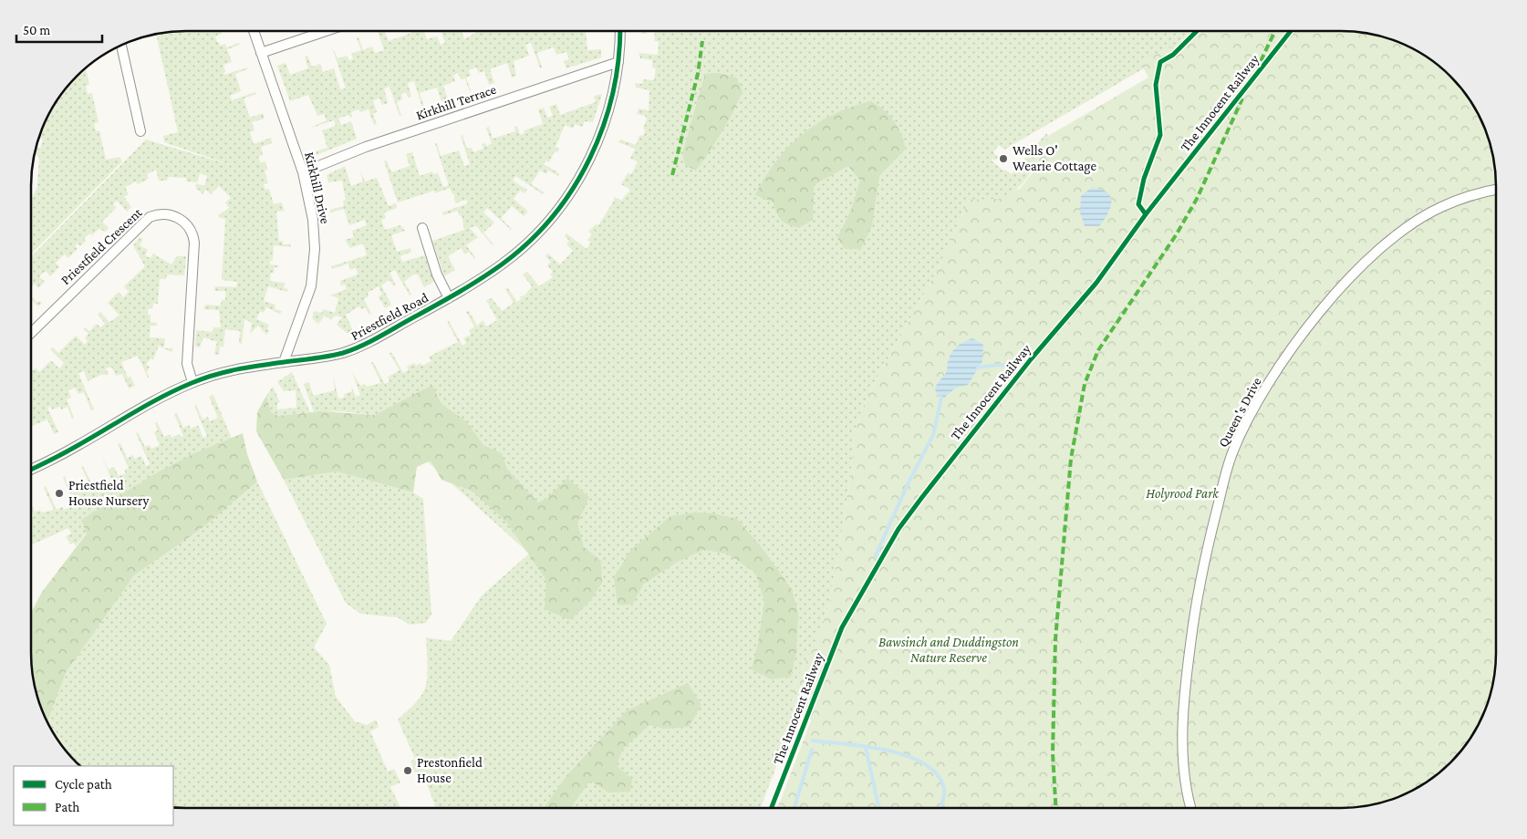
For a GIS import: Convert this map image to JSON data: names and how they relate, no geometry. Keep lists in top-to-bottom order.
{
  "streets": {
    "street": [
      "Kirkhill Terrace",
      "Kirkhill Drive",
      "Priestfield Crescent",
      "Priestfield Road",
      "Queen's Drive"
    ],
    "cycle path": ["The Innocent Railway"]
  },
  "crossings": [
    ["Kirkhill Terrace", "Kirkhill Drive"],
    ["Kirkhill Terrace", "Priestfield Road"],
    ["Kirkhill Drive", "Priestfield Road"],
    ["Priestfield Crescent", "Priestfield Road"]
  ],
  "parks": ["Holyrood Park", "Bawsinch and Duddingston Nature Reserve"],
  "places": ["Wells O' Wearie Cottage", "Priestfield House Nursery", "Prestonfield House"],
  "legend": ["Cycle path", "Path"],
  "scale_bar": "50 m"
}
